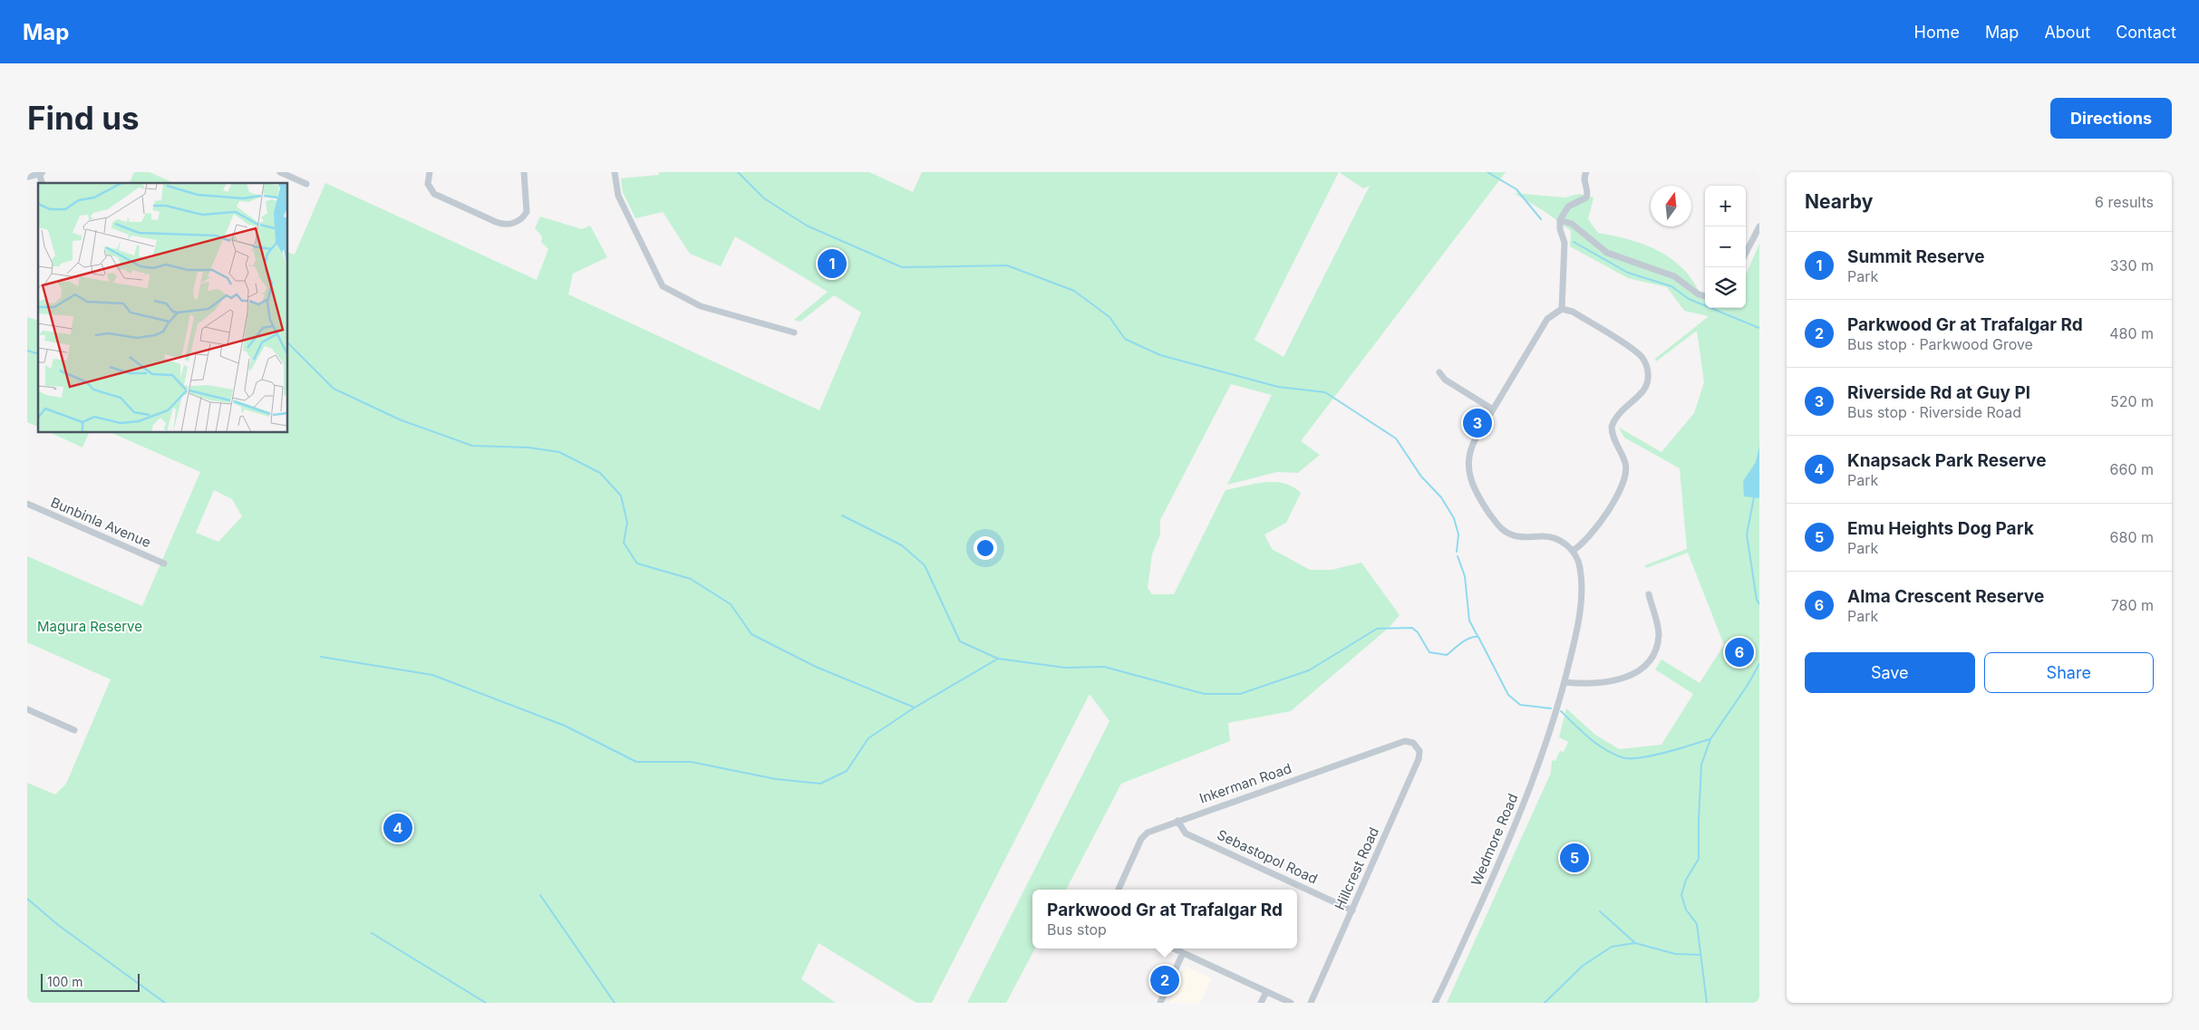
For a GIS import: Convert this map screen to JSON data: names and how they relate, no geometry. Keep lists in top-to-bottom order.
{
  "streets": {
    "street": [
      "Bunbinla Avenue",
      "Inkerman Road",
      "Wedmore Road",
      "Sebastopol Road",
      "Hillcrest Road"
    ]
  },
  "crossings": [
    ["Inkerman Road", "Sebastopol Road"],
    ["Inkerman Road", "Hillcrest Road"],
    ["Sebastopol Road", "Hillcrest Road"]
  ],
  "parks": ["Magura Reserve"],
  "scale_bar": "100 m",
  "north": "top",
  "page": {
    "header": "Map",
    "nav": [
      "Home",
      "Map",
      "About",
      "Contact"
    ],
    "buttons": [
      "Directions",
      ["Save", "Share"]
    ],
    "title": "Find us",
    "heading": ["Nearby", "6 results"],
    "map_buttons": ["+", "−"],
    "list": [
      {
        "mark": "1",
        "name": "Summit Reserve",
        "note": "Park",
        "value": "330 m"
      },
      {
        "mark": "2",
        "name": "Parkwood Gr at Trafalgar Rd",
        "note": "Bus stop · Parkwood Grove",
        "value": "480 m"
      },
      {
        "mark": "3",
        "name": "Riverside Rd at Guy Pl",
        "note": "Bus stop · Riverside Road",
        "value": "520 m"
      },
      {
        "mark": "4",
        "name": "Knapsack Park Reserve",
        "note": "Park",
        "value": "660 m"
      },
      {
        "mark": "5",
        "name": "Emu Heights Dog Park",
        "note": "Park",
        "value": "680 m"
      },
      {
        "mark": "6",
        "name": "Alma Crescent Reserve",
        "note": "Park",
        "value": "780 m"
      }
    ],
    "pins": [
      "1",
      "3",
      "6",
      "4",
      "5",
      "2"
    ],
    "popup": ["Parkwood Gr at Trafalgar Rd", "Bus stop"],
    "scale": "100 m"
  }
}
